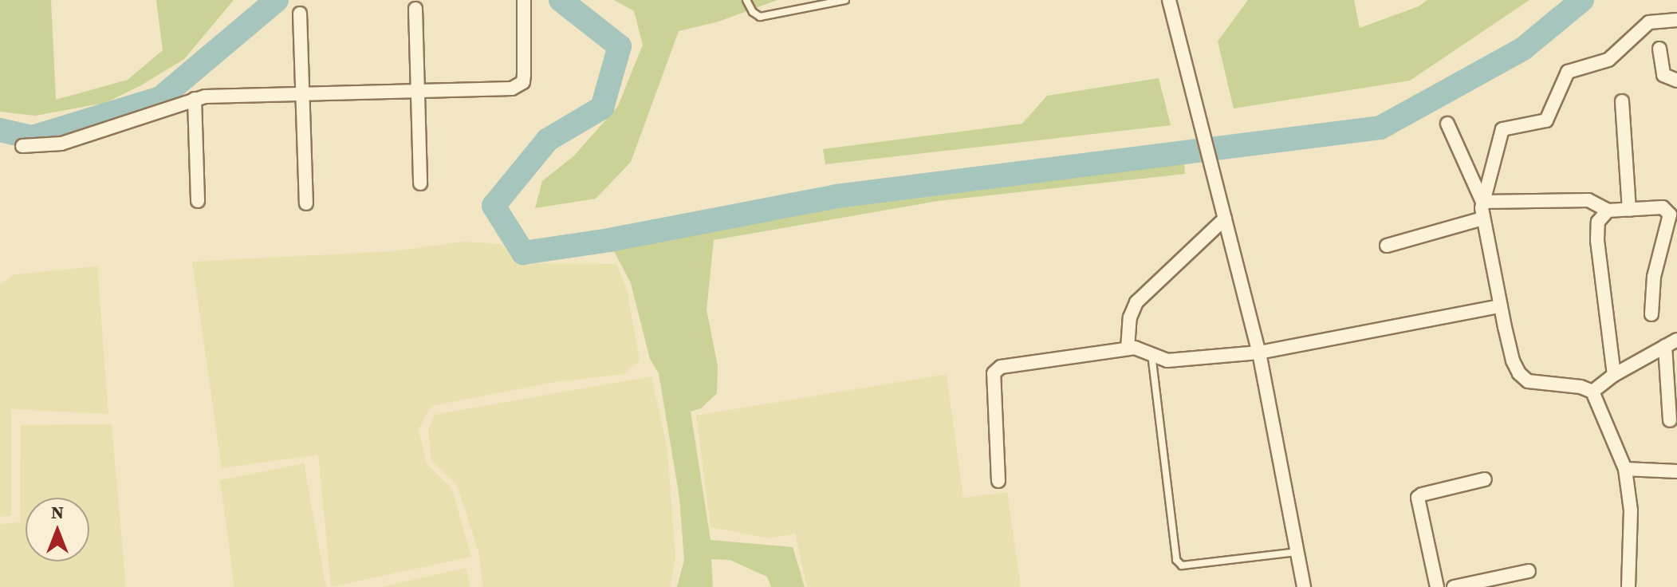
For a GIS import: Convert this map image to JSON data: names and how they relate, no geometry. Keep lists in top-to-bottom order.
{
  "north": "top"
}
